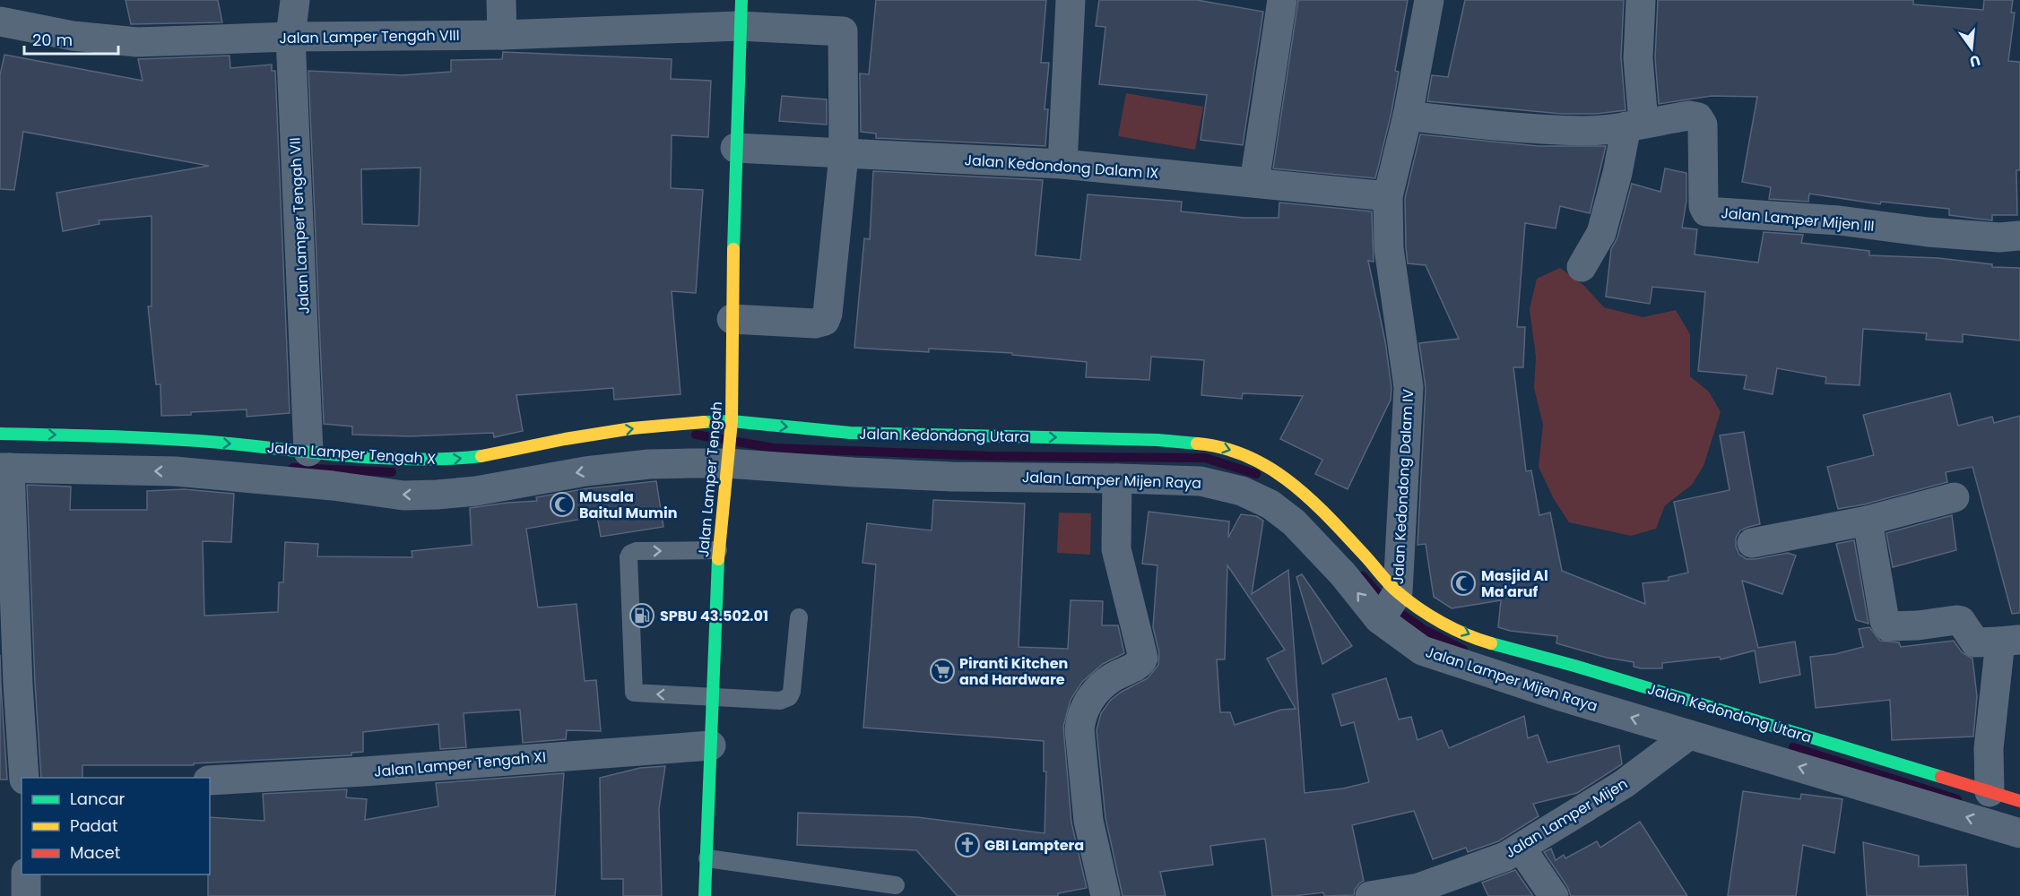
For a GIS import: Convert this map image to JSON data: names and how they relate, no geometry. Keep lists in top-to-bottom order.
{
  "streets": {
    "street": [
      "Jalan Lamper Tengah VIII",
      "Jalan Kedondong Dalam IX",
      "Jalan Lamper Mijen III",
      "Jalan Lamper Tengah VII",
      "Jalan Kedondong Utara",
      "Jalan Lamper Tengah X",
      "Jalan Lamper Tengah",
      "Jalan Lamper Mijen Raya",
      "Jalan Kedondong Dalam IV",
      "Jalan Lamper Tengah XI",
      "Jalan Lamper Mijen"
    ]
  },
  "crossings": [
    ["Jalan Lamper Tengah VIII", "Jalan Kedondong Dalam IX"],
    ["Jalan Lamper Tengah VIII", "Jalan Lamper Tengah VII"],
    ["Jalan Lamper Tengah VIII", "Jalan Lamper Tengah"],
    ["Jalan Kedondong Dalam IX", "Jalan Lamper Tengah"],
    ["Jalan Kedondong Dalam IX", "Jalan Kedondong Dalam IV"],
    ["Jalan Lamper Mijen III", "Jalan Kedondong Dalam IV"],
    ["Jalan Lamper Tengah VII", "Jalan Lamper Tengah X"],
    ["Jalan Kedondong Utara", "Jalan Lamper Tengah X"],
    ["Jalan Kedondong Utara", "Jalan Lamper Tengah"],
    ["Jalan Kedondong Utara", "Jalan Lamper Mijen Raya"],
    ["Jalan Kedondong Utara", "Jalan Kedondong Dalam IV"],
    ["Jalan Lamper Tengah X", "Jalan Lamper Tengah"],
    ["Jalan Lamper Tengah", "Jalan Lamper Mijen Raya"],
    ["Jalan Lamper Tengah", "Jalan Lamper Tengah XI"],
    ["Jalan Lamper Mijen Raya", "Jalan Kedondong Dalam IV"],
    ["Jalan Lamper Mijen Raya", "Jalan Lamper Mijen"]
  ],
  "one_way": ["Jalan Kedondong Utara", "Jalan Lamper Mijen Raya"],
  "places": {
    "mosque": ["Musala Baitul Mumin", "Masjid Al Ma'aruf"],
    "fuel station": ["SPBU 43.502.01"],
    "supermarket": ["Piranti Kitchen and Hardware"],
    "church": ["GBI Lamptera"]
  },
  "legend": ["Lancar", "Padat", "Macet"],
  "scale_bar": "20 m",
  "north": "bottom"
}
